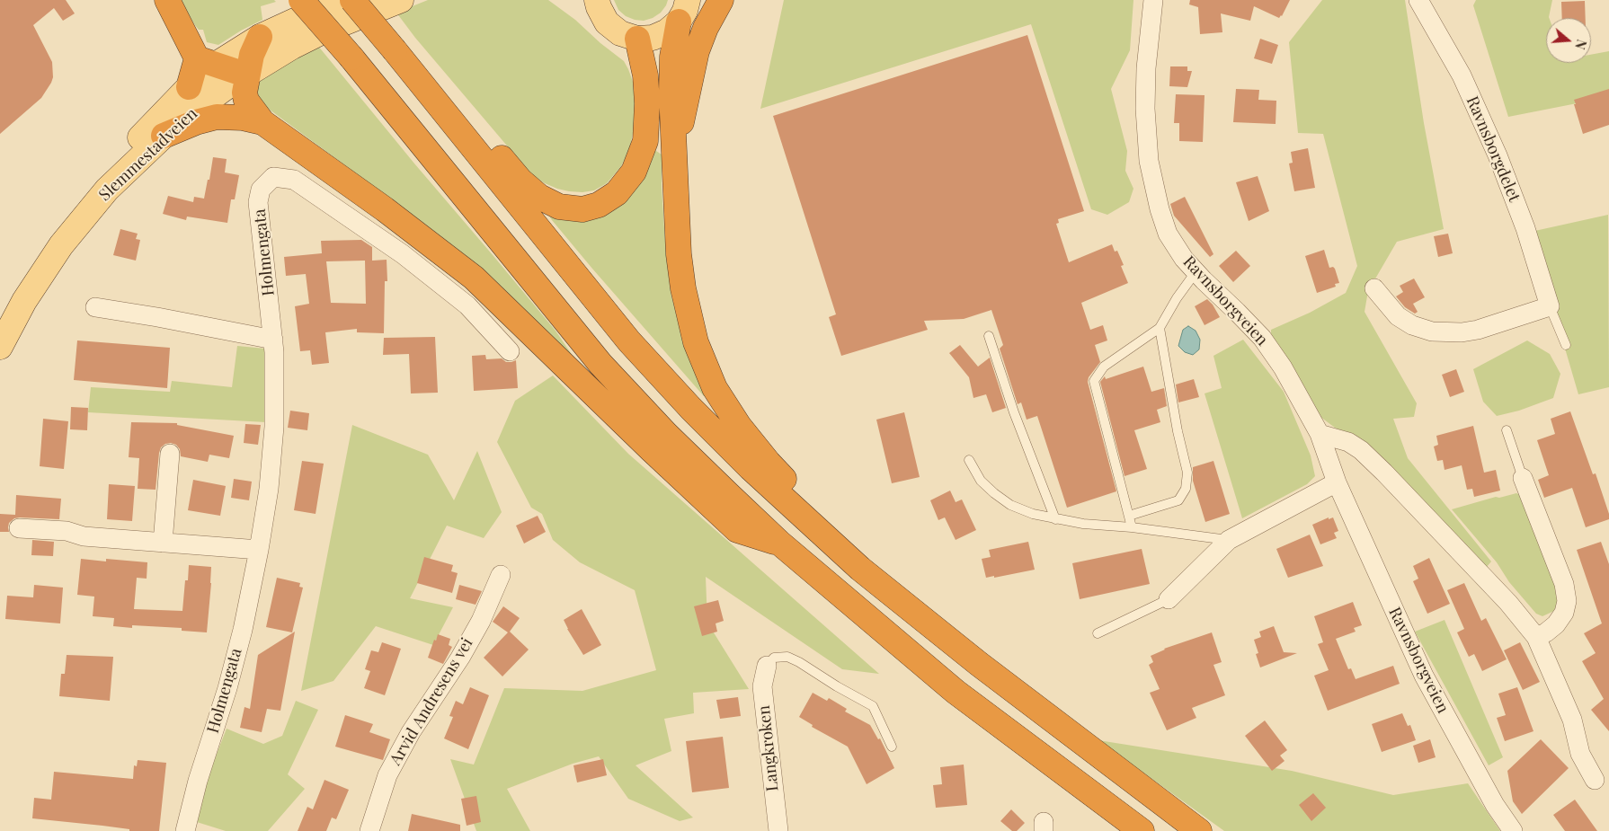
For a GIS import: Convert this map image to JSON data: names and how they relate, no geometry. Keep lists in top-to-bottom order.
{
  "streets": {
    "main road": ["Slemmestadveien"],
    "street": [
      "Ravnsborgdelet",
      "Holmengata",
      "Ravnsborgveien",
      "Arvid Andresens vei",
      "Langkroken"
    ]
  },
  "north": "right"
}
